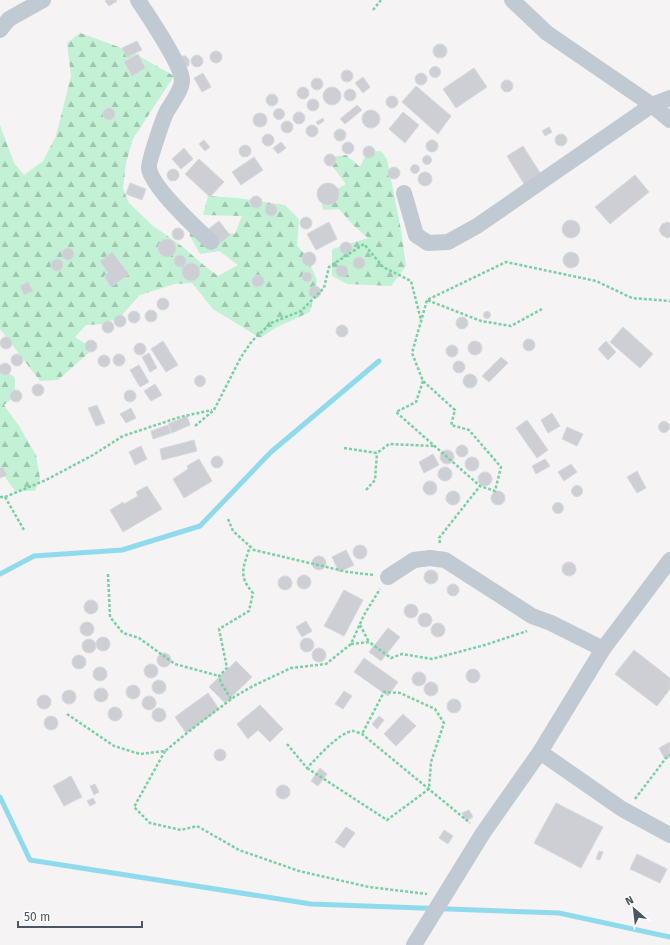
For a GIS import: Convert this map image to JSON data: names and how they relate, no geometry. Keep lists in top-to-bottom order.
{
  "scale_bar": "50 m",
  "north": "top left"
}
